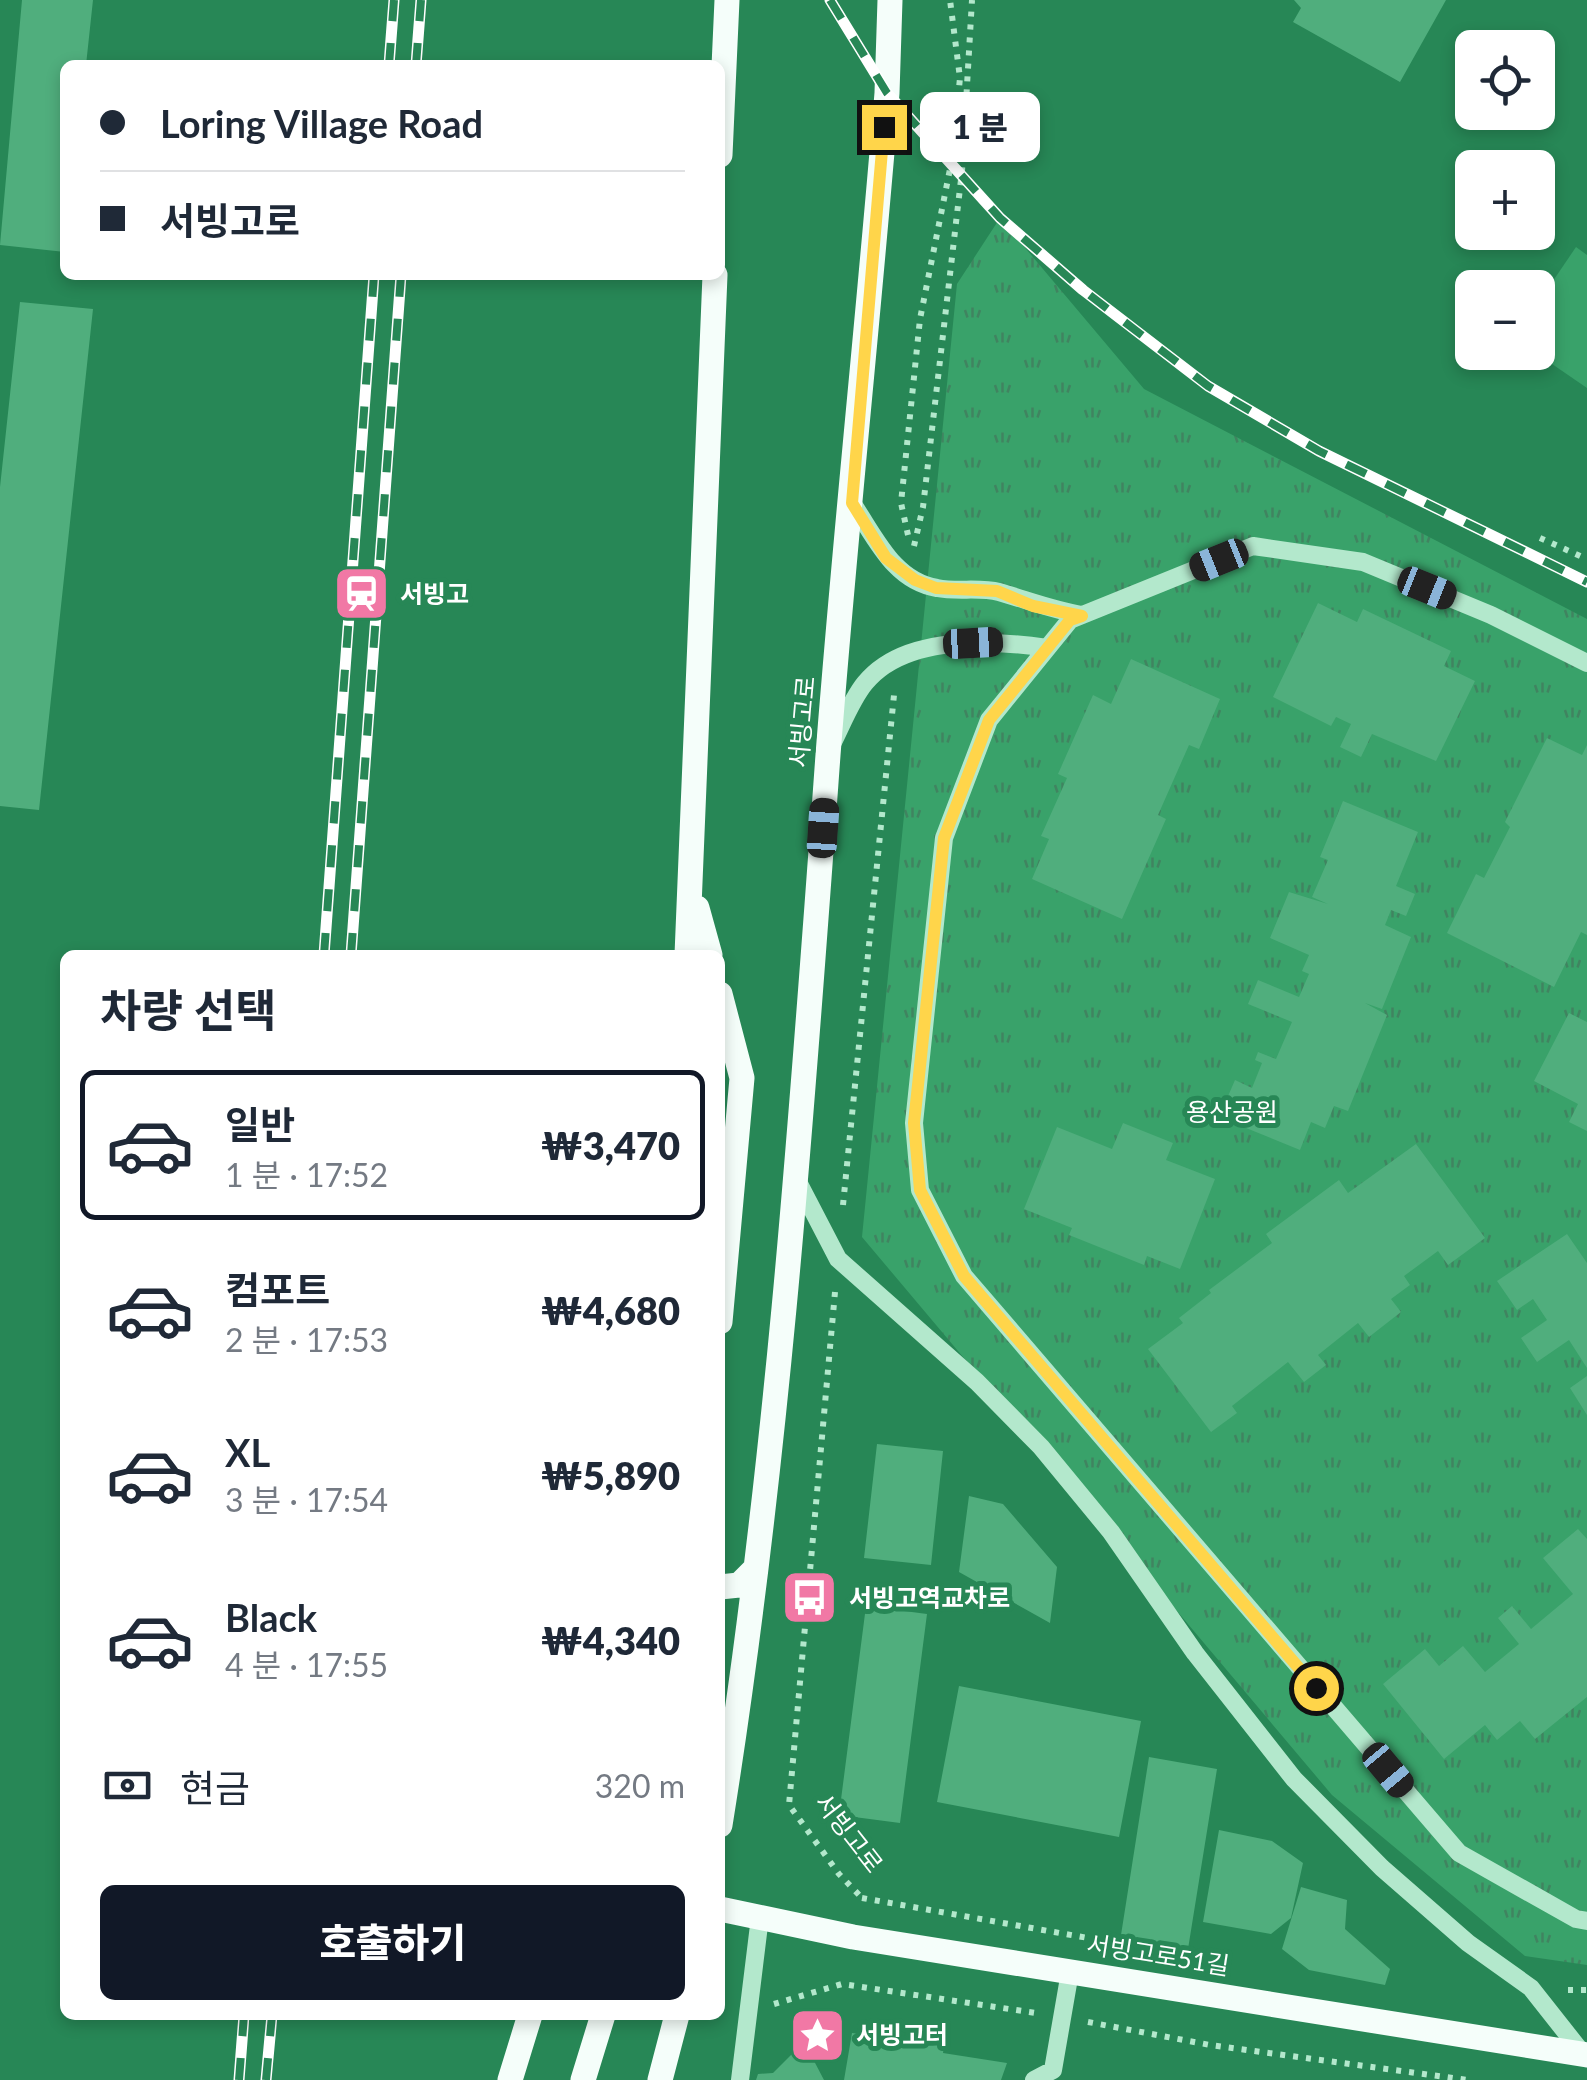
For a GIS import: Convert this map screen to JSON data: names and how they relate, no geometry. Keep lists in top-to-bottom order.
{
  "streets": {
    "main road": ["서빙고로", "서빙고로51길"]
  },
  "parks": ["용산공원"],
  "places": {
    "station": ["서빙고"],
    "bus stop": ["서빙고역교차로"],
    "place": ["서빙고터"]
  },
  "page": {
    "map_buttons": ["+", "−"],
    "banner": ["Loring Village Road", "서빙고로"],
    "bubble": "1 분",
    "heading": "차량 선택",
    "list": [
      {
        "name": "일반",
        "note": "1 분 · 17:52",
        "value": "₩3,470"
      },
      {
        "name": "컴포트",
        "note": "2 분 · 17:53",
        "value": "₩4,680"
      },
      {
        "name": "XL",
        "note": "3 분 · 17:54",
        "value": "₩5,890"
      },
      {
        "name": "Black",
        "note": "4 분 · 17:55",
        "value": "₩4,340"
      }
    ],
    "pay": ["현금", "320 m"],
    "buttons": "호출하기"
  }
}
